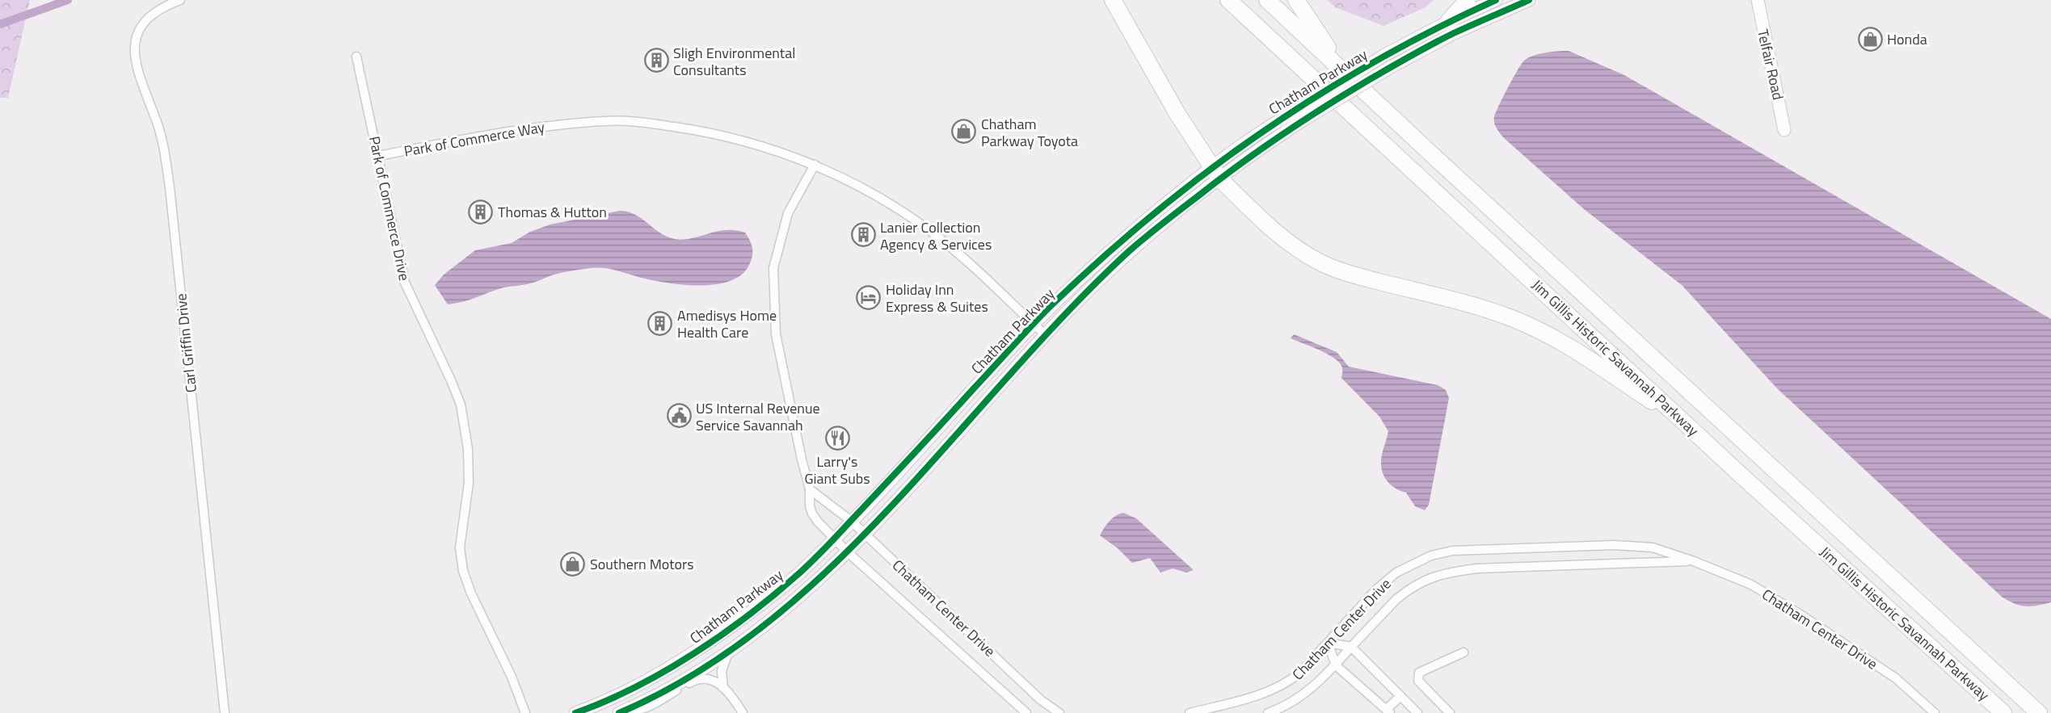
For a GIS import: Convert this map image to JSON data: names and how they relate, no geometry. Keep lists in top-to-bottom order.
{
  "streets": {
    "highway": ["Jim Gillis Historic Savannah Parkway"],
    "main road": ["Telfair Road", "Chatham Parkway"],
    "street": [
      "Park of Commerce Way",
      "Park of Commerce Drive",
      "Carl Griffin Drive",
      "Chatham Center Drive"
    ]
  },
  "crossings": [
    ["Chatham Parkway", "Park of Commerce Way"],
    ["Chatham Parkway", "Chatham Center Drive"],
    ["Park of Commerce Way", "Park of Commerce Drive"],
    ["Park of Commerce Way", "Chatham Center Drive"]
  ],
  "places": {
    "shop": ["Honda", "Chatham Parkway Toyota", "Southern Motors"],
    "building": [
      "Sligh Environmental Consultants",
      "Thomas & Hutton",
      "Lanier Collection Agency & Services",
      "Amedisys Home Health Care"
    ],
    "hotel": ["Holiday Inn Express & Suites"],
    "public building": ["US Internal Revenue Service Savannah"],
    "restaurant": ["Larry's Giant Subs"]
  }
}
